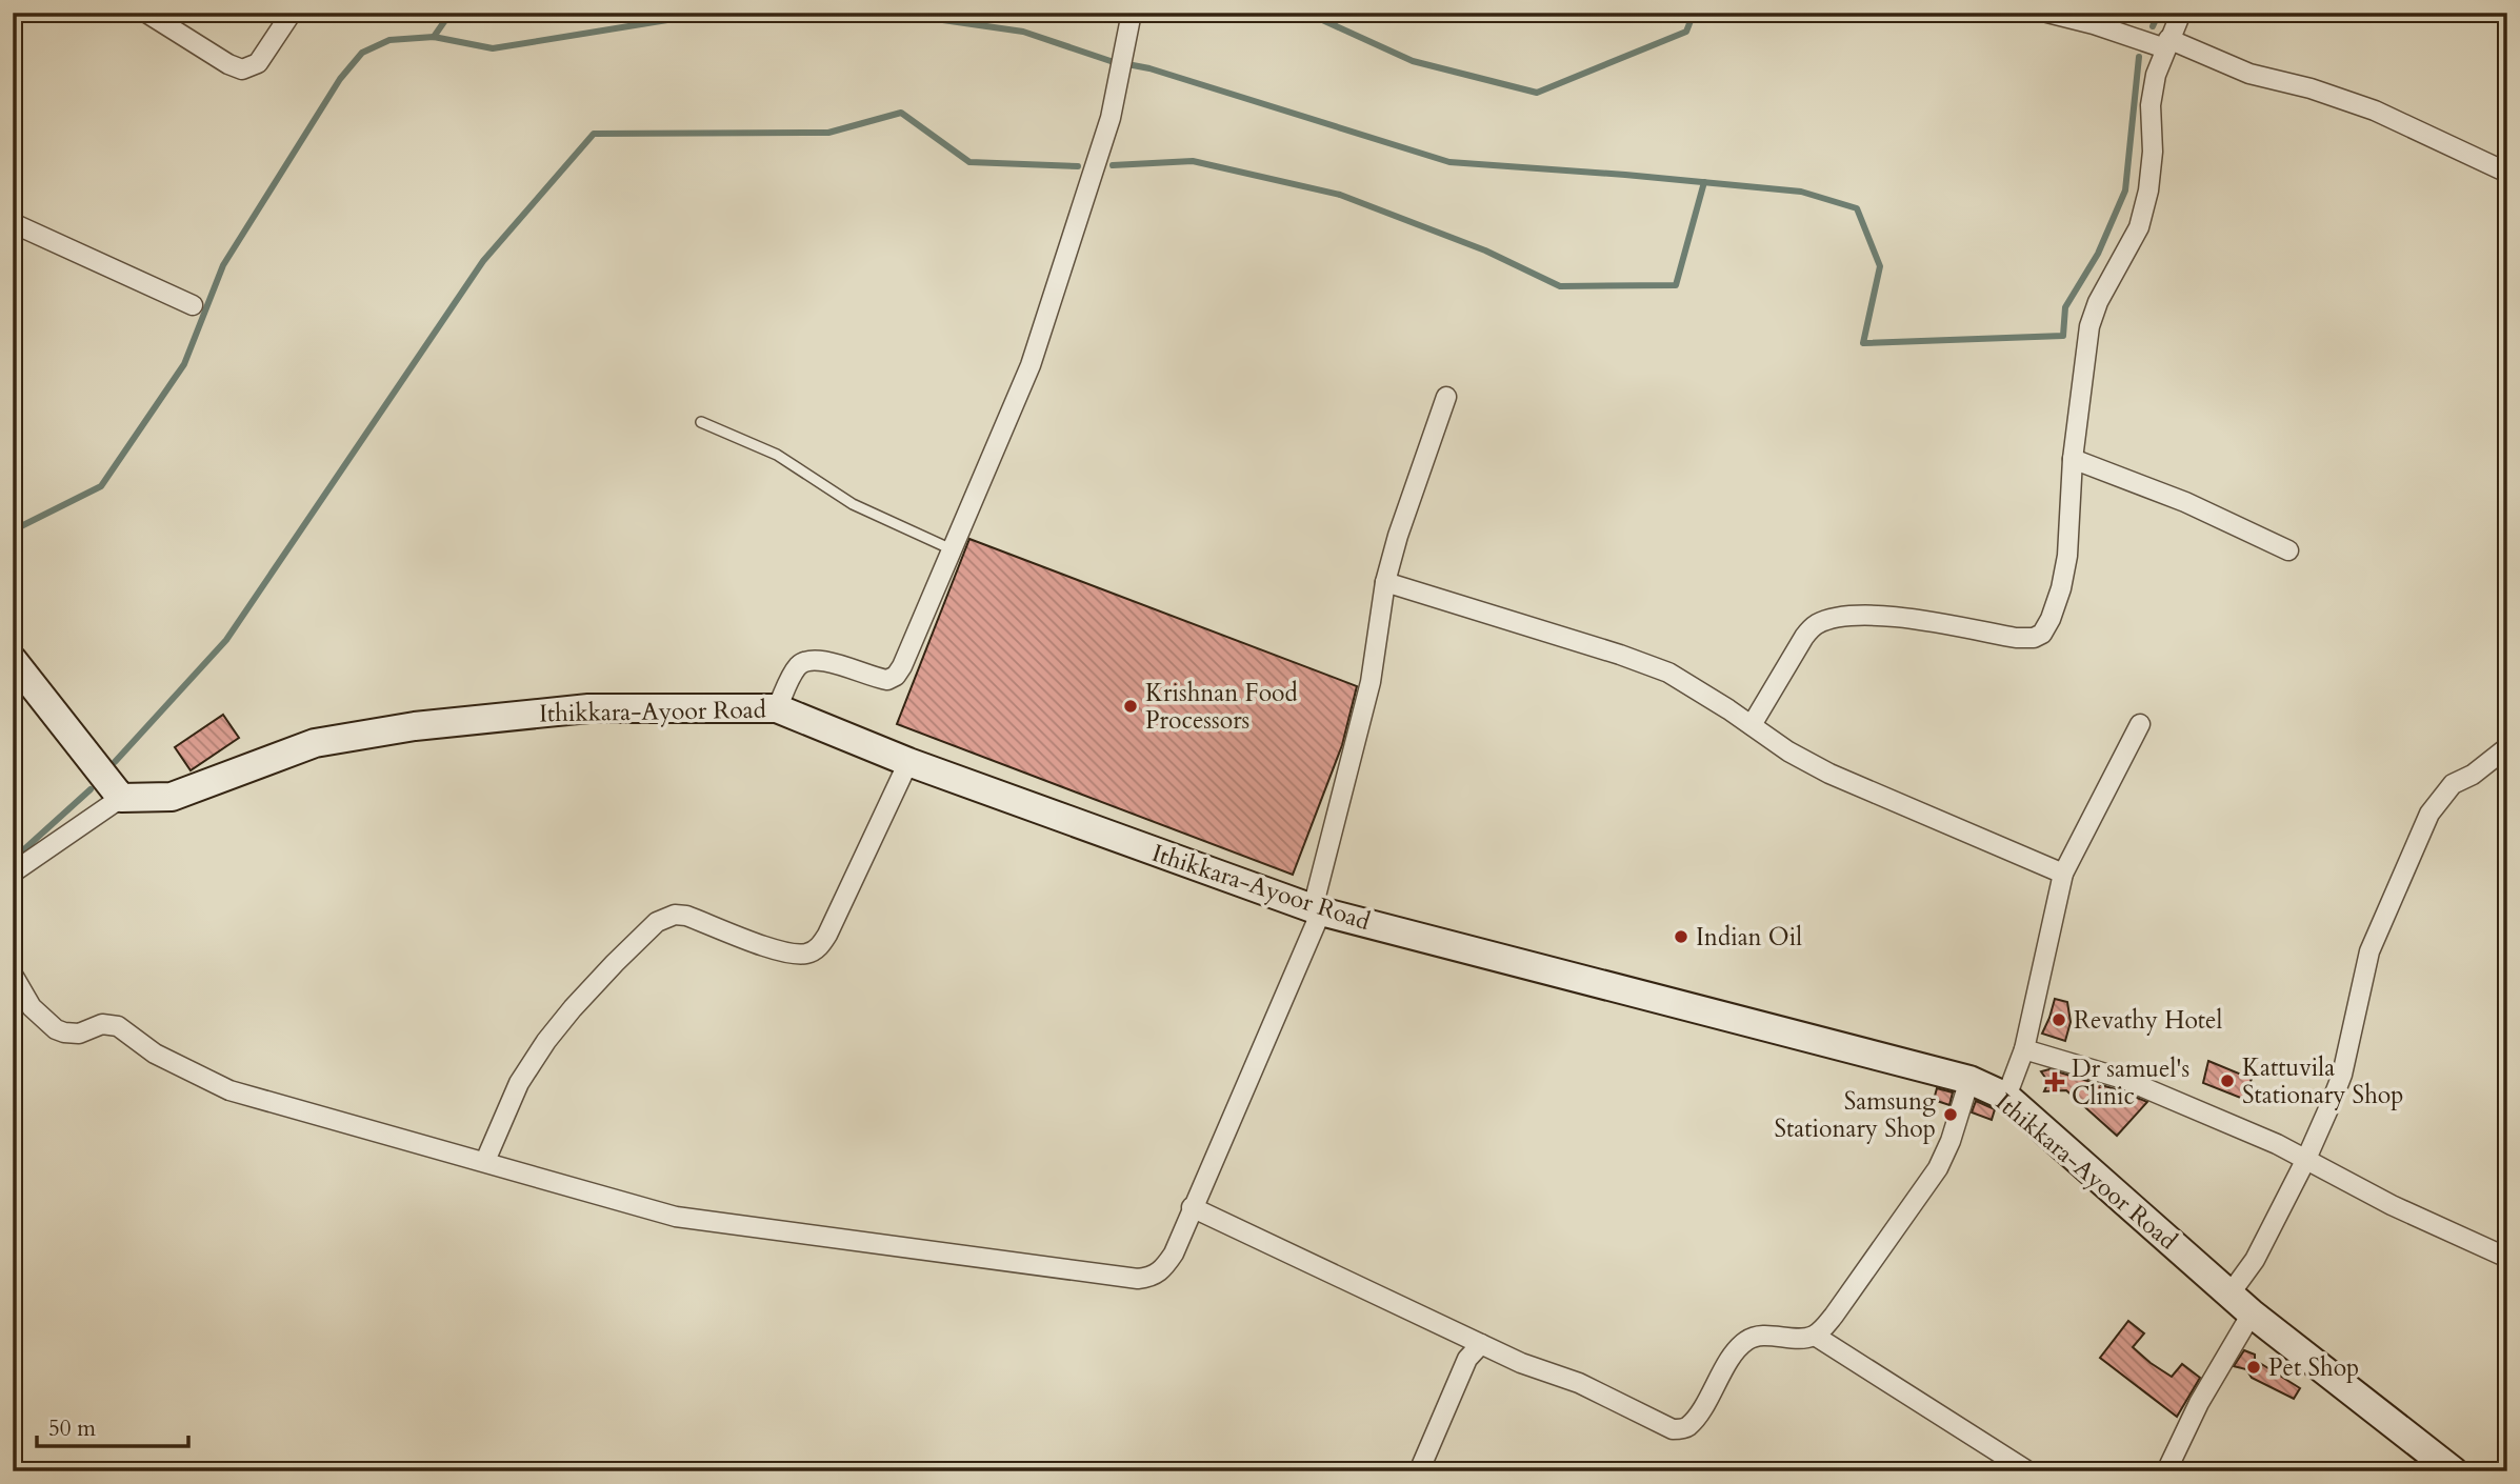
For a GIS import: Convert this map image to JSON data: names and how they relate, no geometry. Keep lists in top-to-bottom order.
{
  "streets": {
    "main road": ["Ithikkara-Ayoor Road"]
  },
  "places": {
    "other": [
      "Krishnan Food Processors",
      "Indian Oil",
      "Revathy Hotel",
      "Kattuvila Stationary Shop",
      "Samsung Stationary Shop",
      "Pet Shop"
    ],
    "health": ["Dr samuel's Clinic"]
  },
  "scale_bar": "50 m"
}
